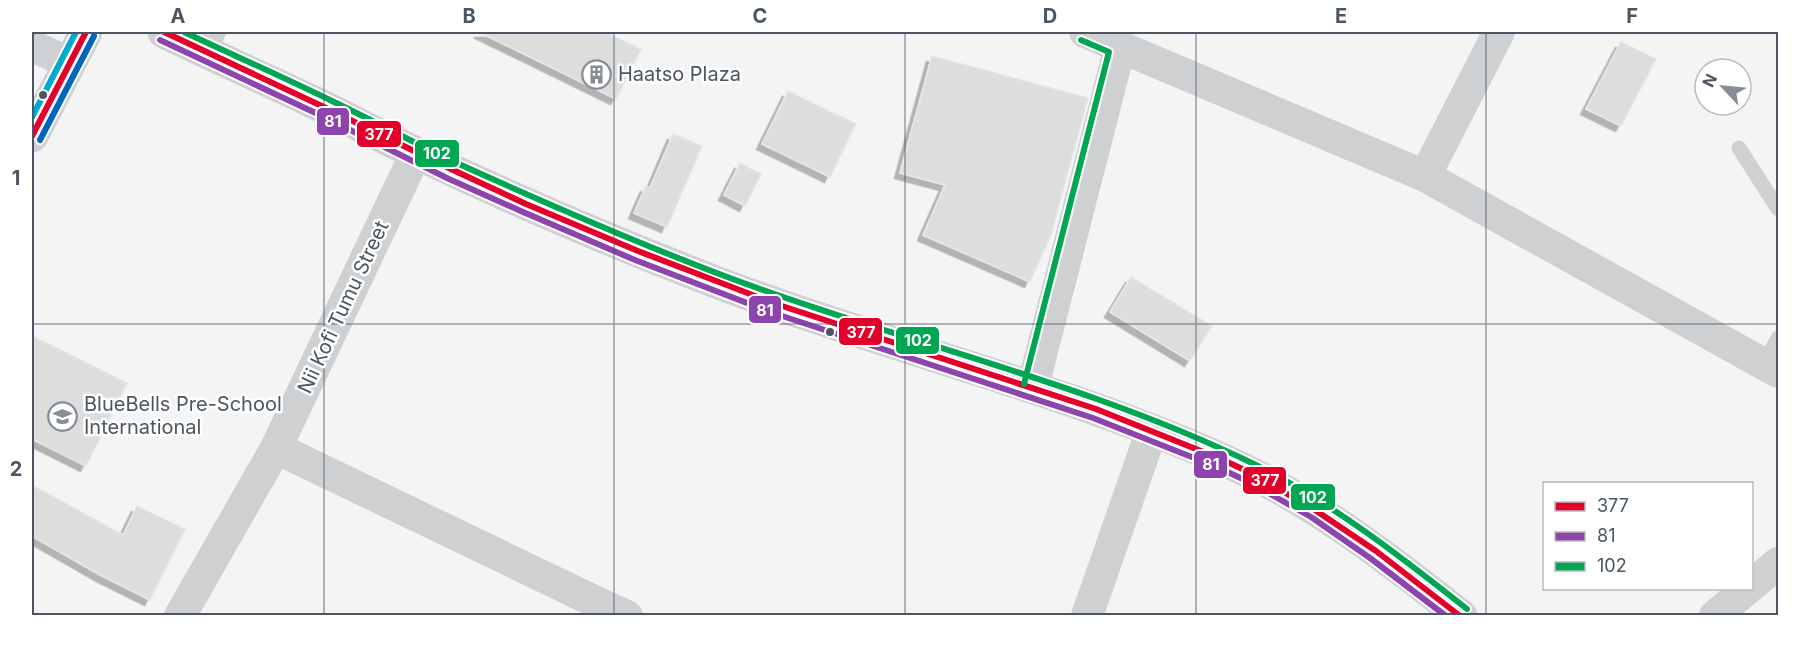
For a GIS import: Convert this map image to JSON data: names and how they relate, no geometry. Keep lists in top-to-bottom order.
{
  "streets": {
    "street": ["Nii Kofi Tumu Street"]
  },
  "places": {
    "building": ["Haatso Plaza"],
    "school or university": ["BlueBells Pre-School International"]
  },
  "lines": ["transit line 377", "transit line 102", "transit line 81"],
  "legend": ["377", "81", "102"],
  "north": "top left",
  "grid": {
    "columns": [
      "A",
      "B",
      "C",
      "D",
      "E",
      "F"
    ],
    "rows": ["1", "2"]
  }
}
